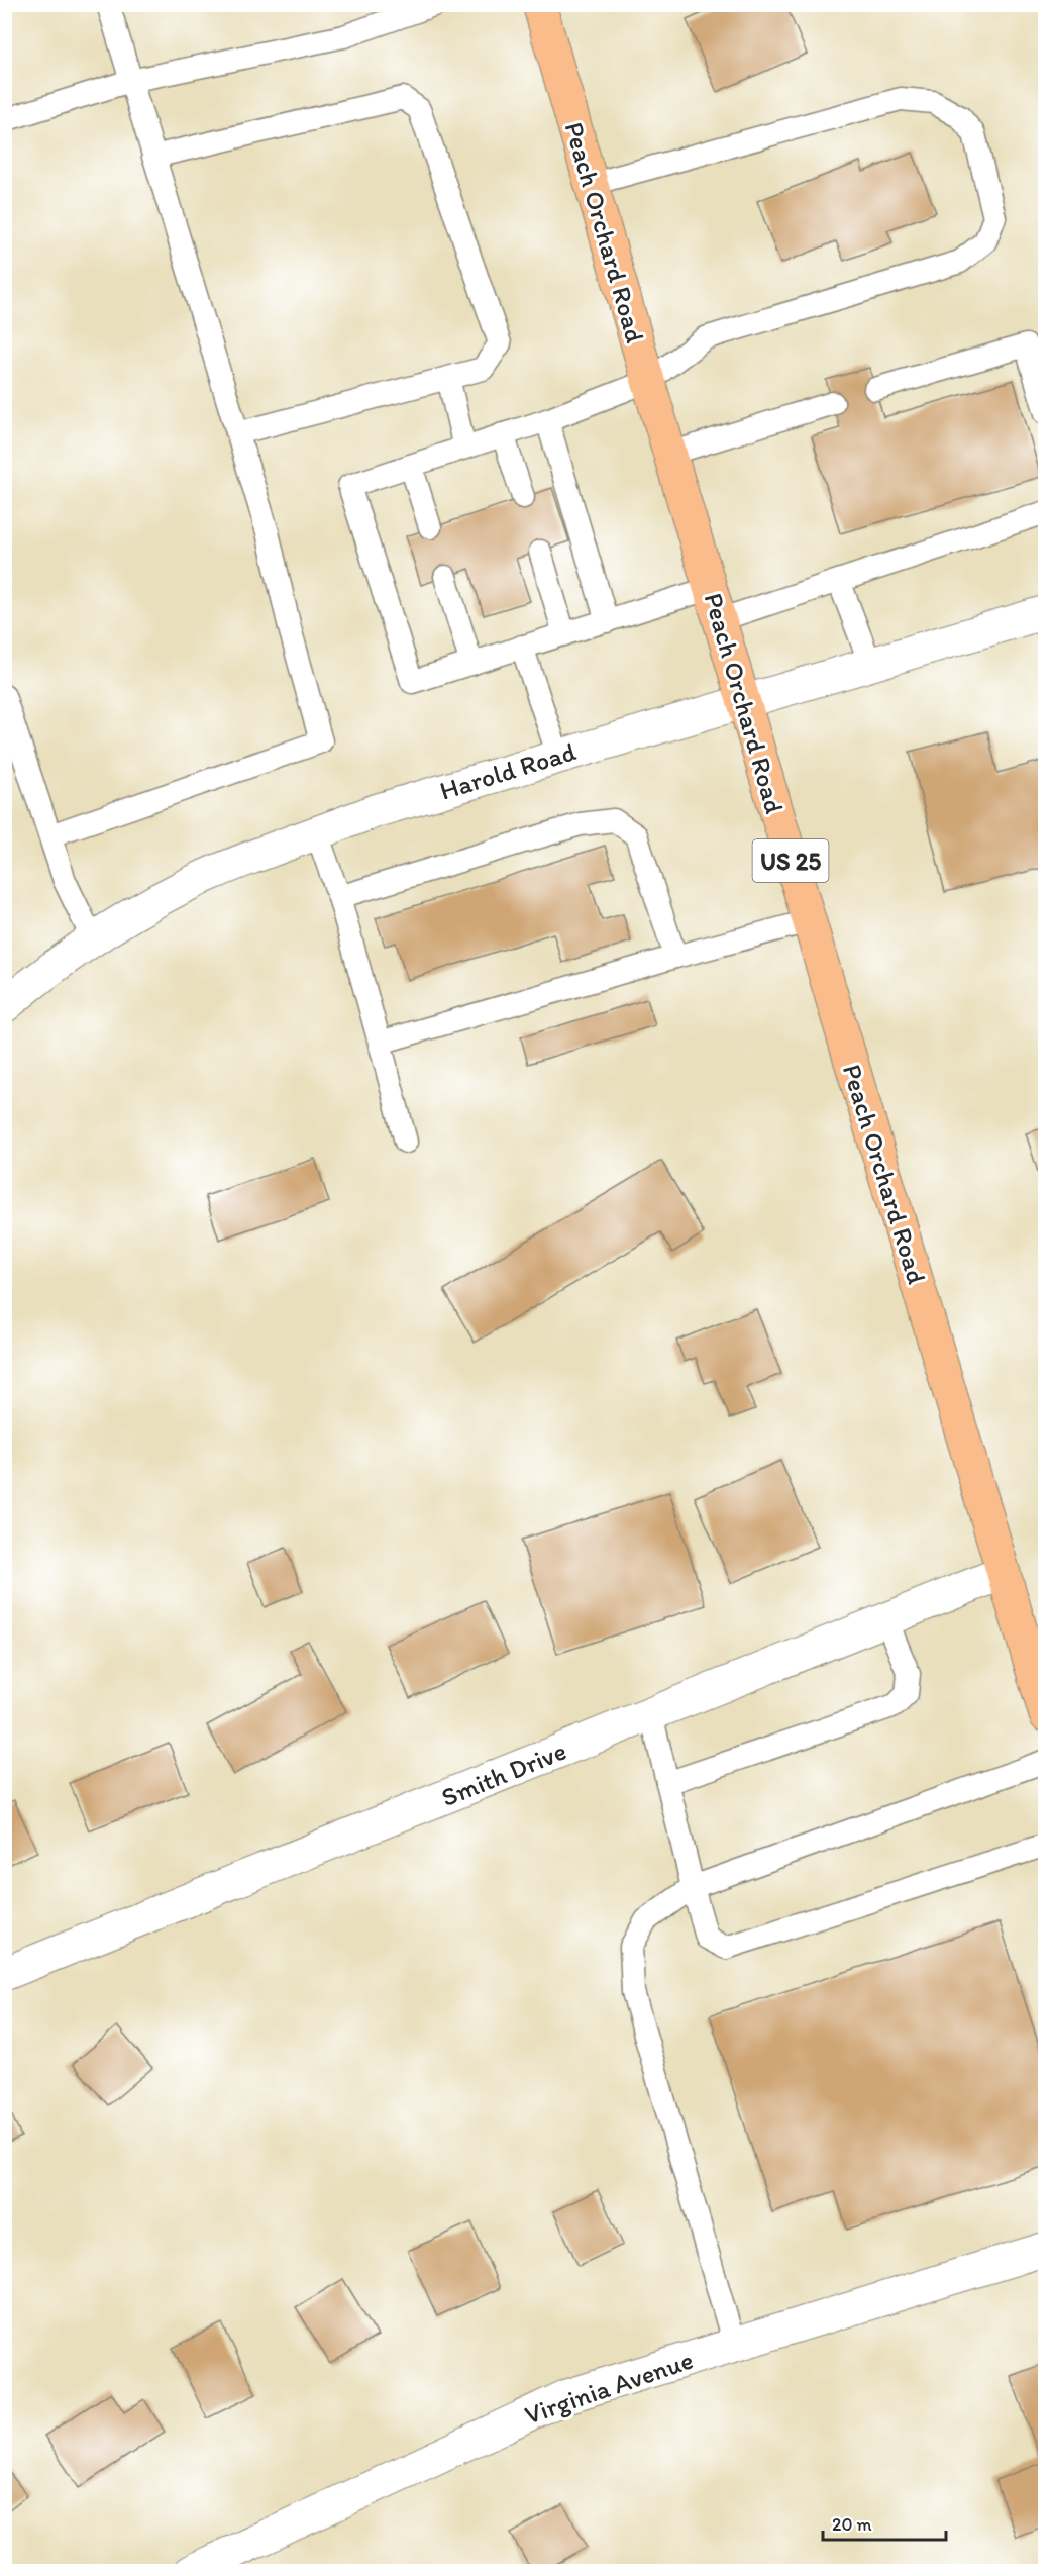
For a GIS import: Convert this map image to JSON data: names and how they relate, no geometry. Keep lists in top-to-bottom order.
{
  "streets": {
    "main road": ["Peach Orchard Road", "US 25"],
    "street": ["Harold Road", "Smith Drive", "Virginia Avenue"]
  },
  "crossings": [
    ["Peach Orchard Road", "Harold Road"],
    ["Peach Orchard Road", "Smith Drive"]
  ],
  "scale_bar": "20 m"
}
